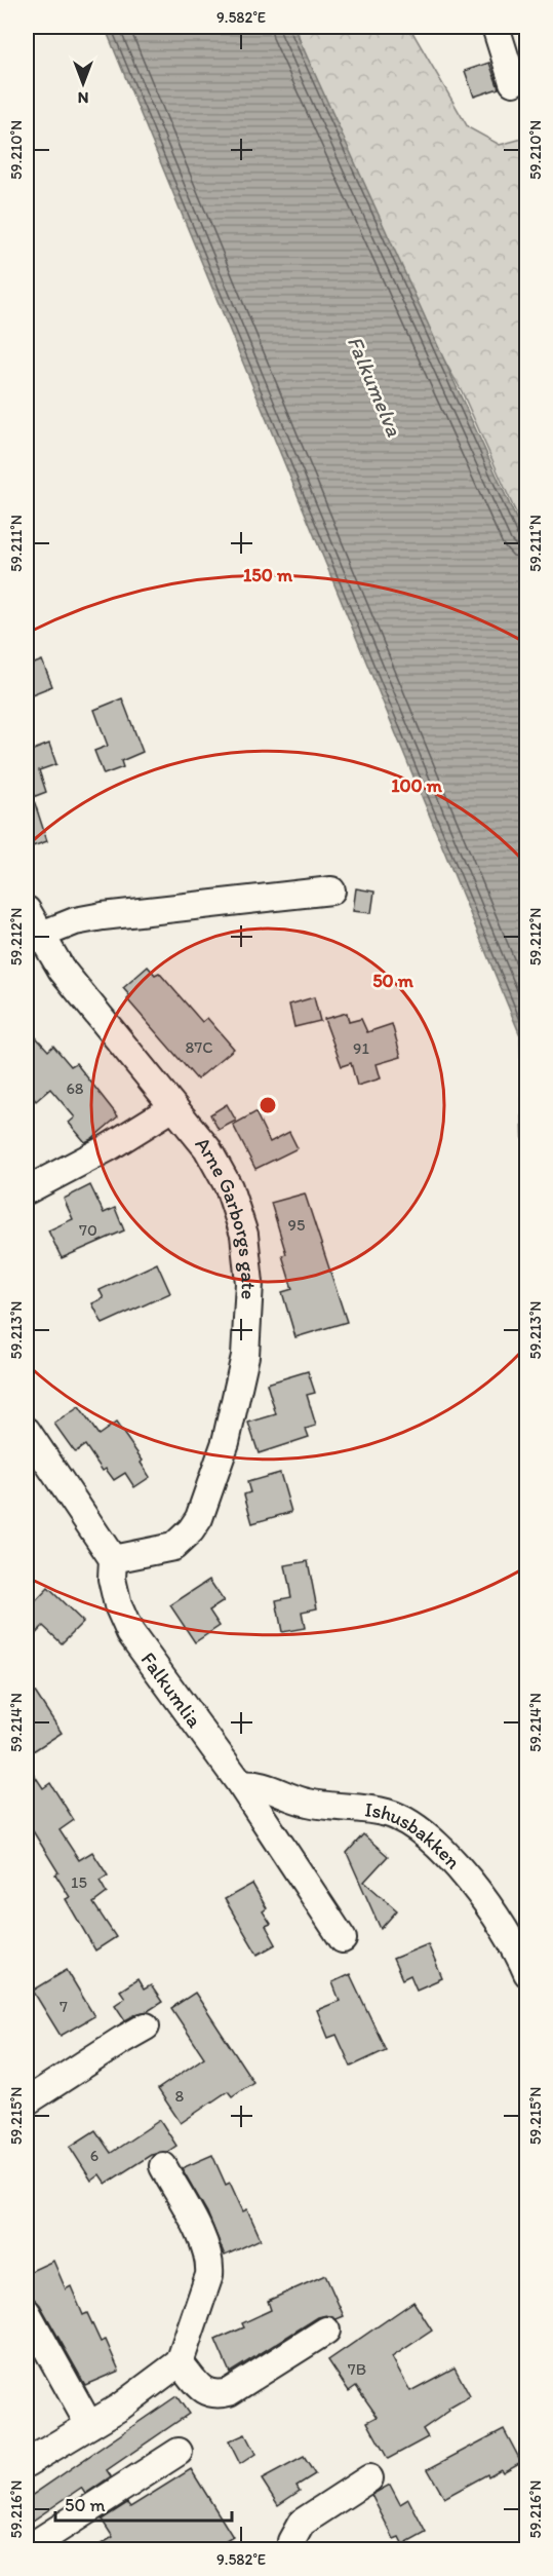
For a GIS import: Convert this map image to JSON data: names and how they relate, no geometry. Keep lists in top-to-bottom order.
{
  "streets": {
    "street": ["Arne Garborgs gate", "Falkumlia", "Ishusbakken"]
  },
  "crossings": [
    ["Arne Garborgs gate", "Falkumlia"],
    ["Falkumlia", "Ishusbakken"]
  ],
  "water": ["Falkumelva"],
  "house_numbers": [
    "87C",
    "91",
    "68",
    "95",
    "70",
    "15",
    "7",
    "8",
    "6",
    "7B"
  ],
  "scale_bar": "50 m",
  "north": "bottom",
  "coordinates": [
    "9.582°E",
    "59.210°N",
    "59.211°N",
    "59.212°N",
    "59.213°N",
    "59.214°N",
    "59.215°N",
    "59.216°N"
  ],
  "rings": ["150 m", "100 m", "50 m"]
}
